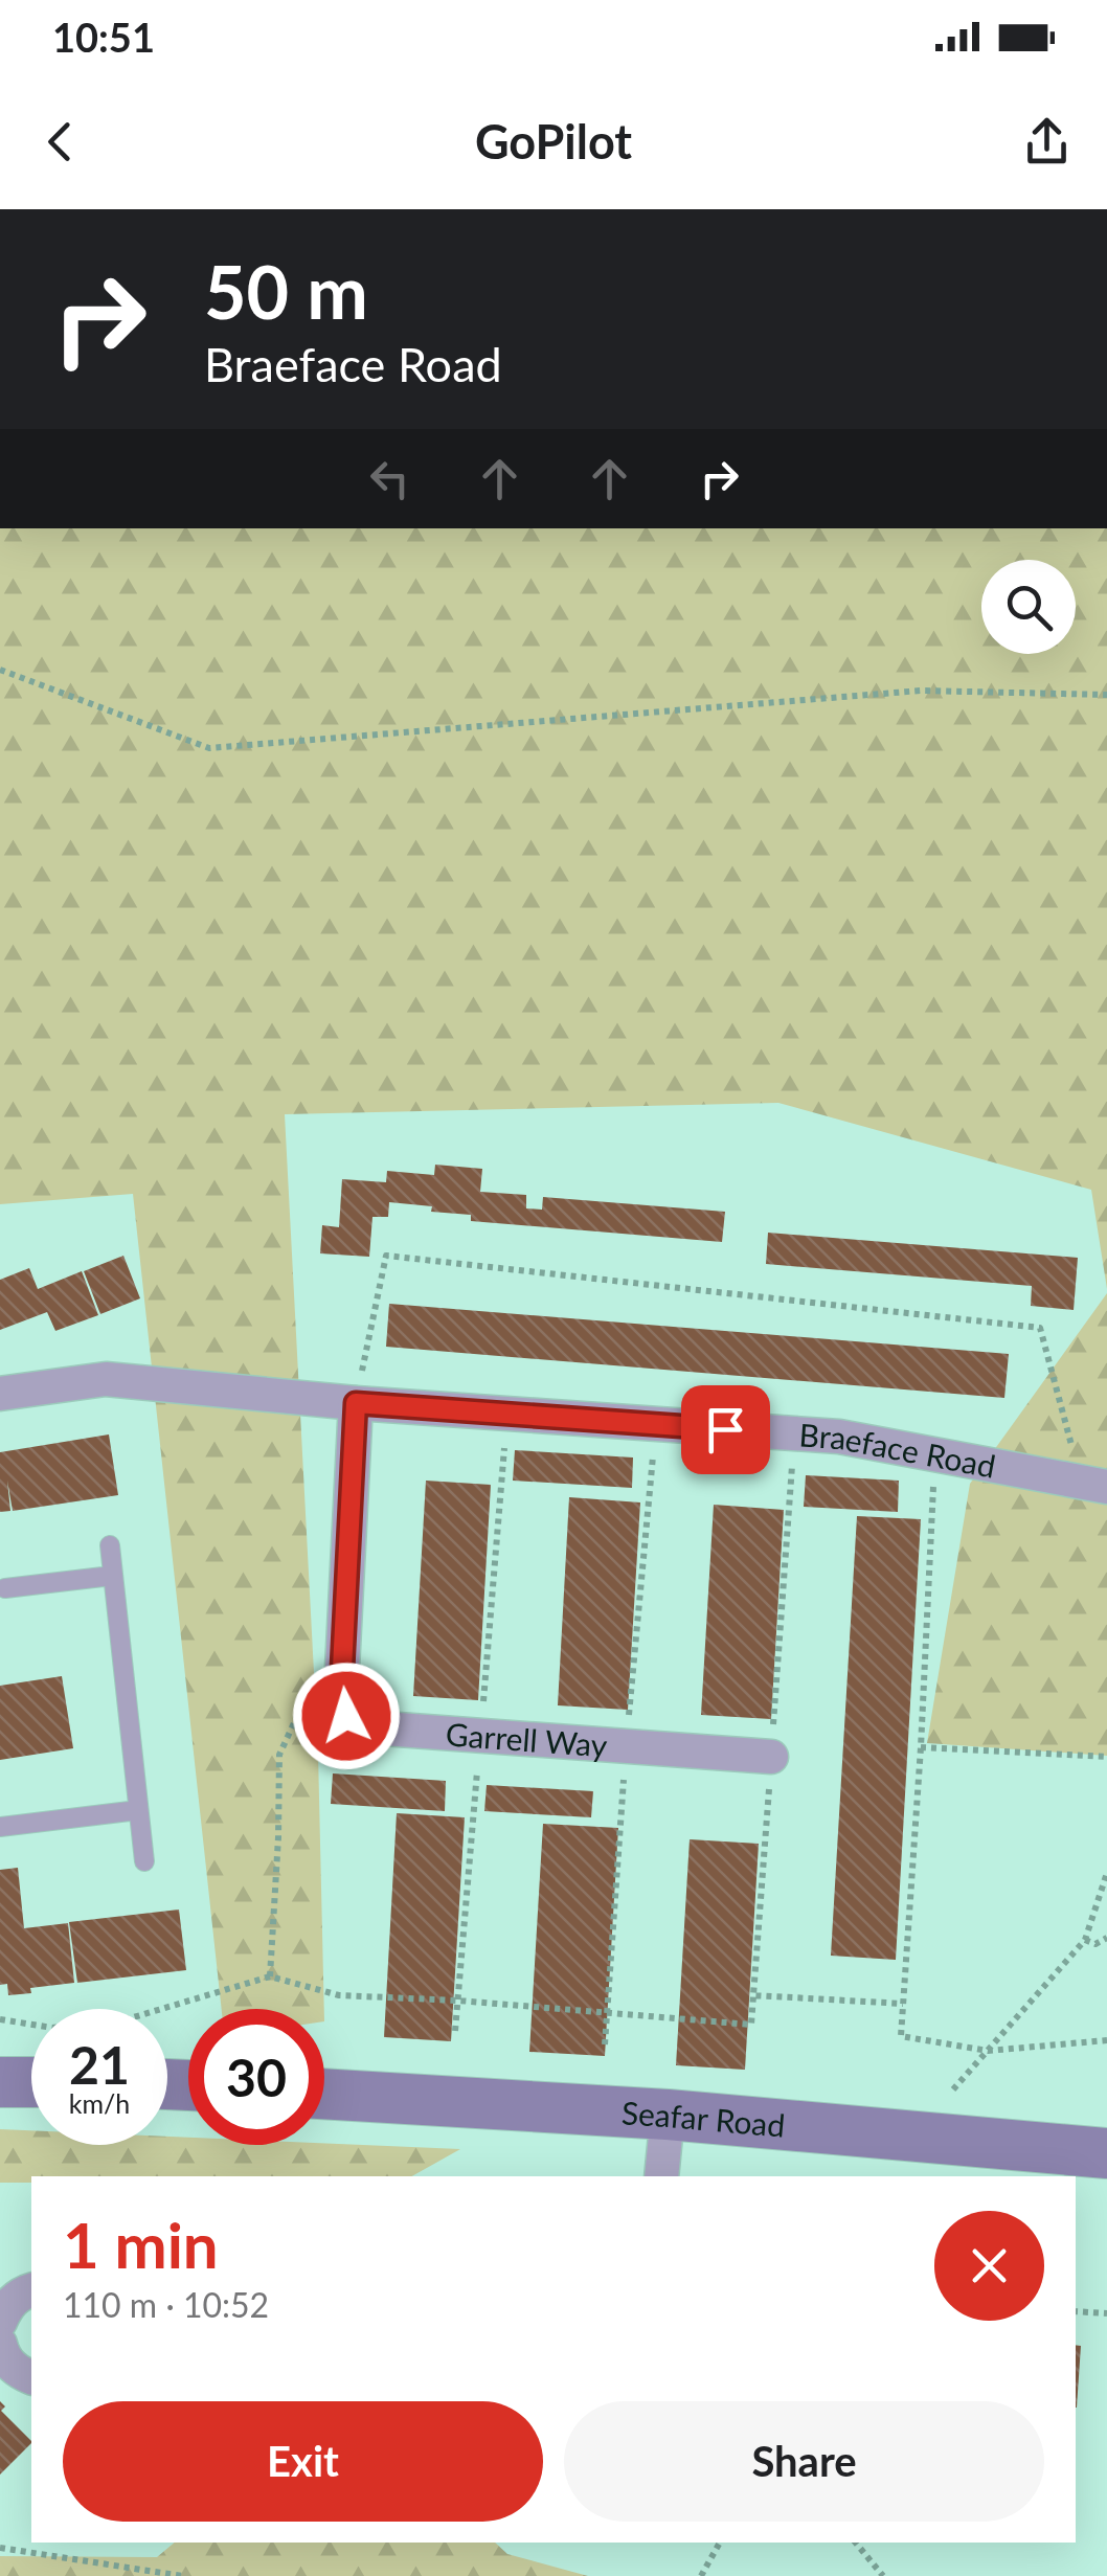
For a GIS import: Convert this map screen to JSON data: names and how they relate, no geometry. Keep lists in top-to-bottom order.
{
  "streets": {
    "street": ["Braeface Road", "Garrell Way", "Seafar Road"]
  },
  "page": {
    "status": "10:51",
    "header": "GoPilot",
    "turn": ["50 m", "Braeface Road"],
    "speed": "21 km/h",
    "limit": "30",
    "heading": ["1 min", "110 m · 10:52"],
    "buttons": ["Exit", "Share"]
  }
}
